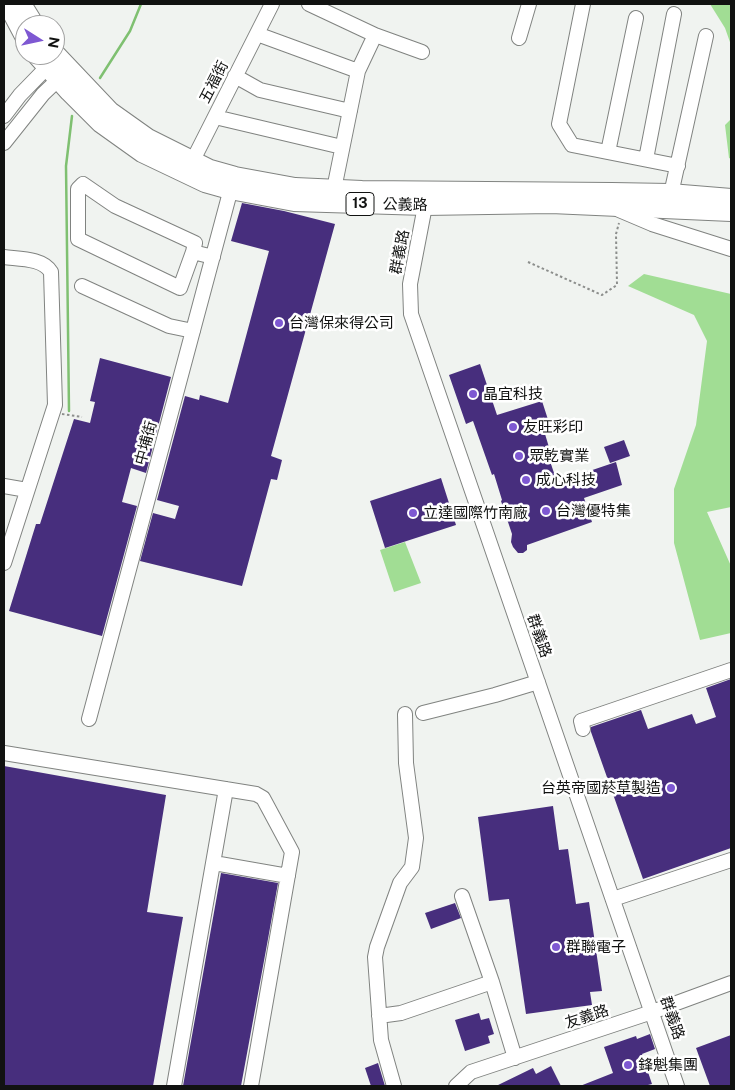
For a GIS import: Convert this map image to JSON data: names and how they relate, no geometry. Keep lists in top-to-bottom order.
{
  "streets": {
    "main road": ["13", "公義路"],
    "street": [
      "五福街",
      "群義路",
      "中埔街",
      "友義路"
    ]
  },
  "crossings": [
    ["五福街", "公義路"],
    ["公義路", "群義路"],
    ["公義路", "中埔街"],
    ["群義路", "友義路"]
  ],
  "places": [
    "台灣保來得公司",
    "晶宜科技",
    "友旺彩印",
    "眾乾實業",
    "成心科技",
    "台灣優特集",
    "立達國際竹南廠",
    "台英帝國菸草製造",
    "群聯電子",
    "鋒魁集團"
  ],
  "north": "right"
}
